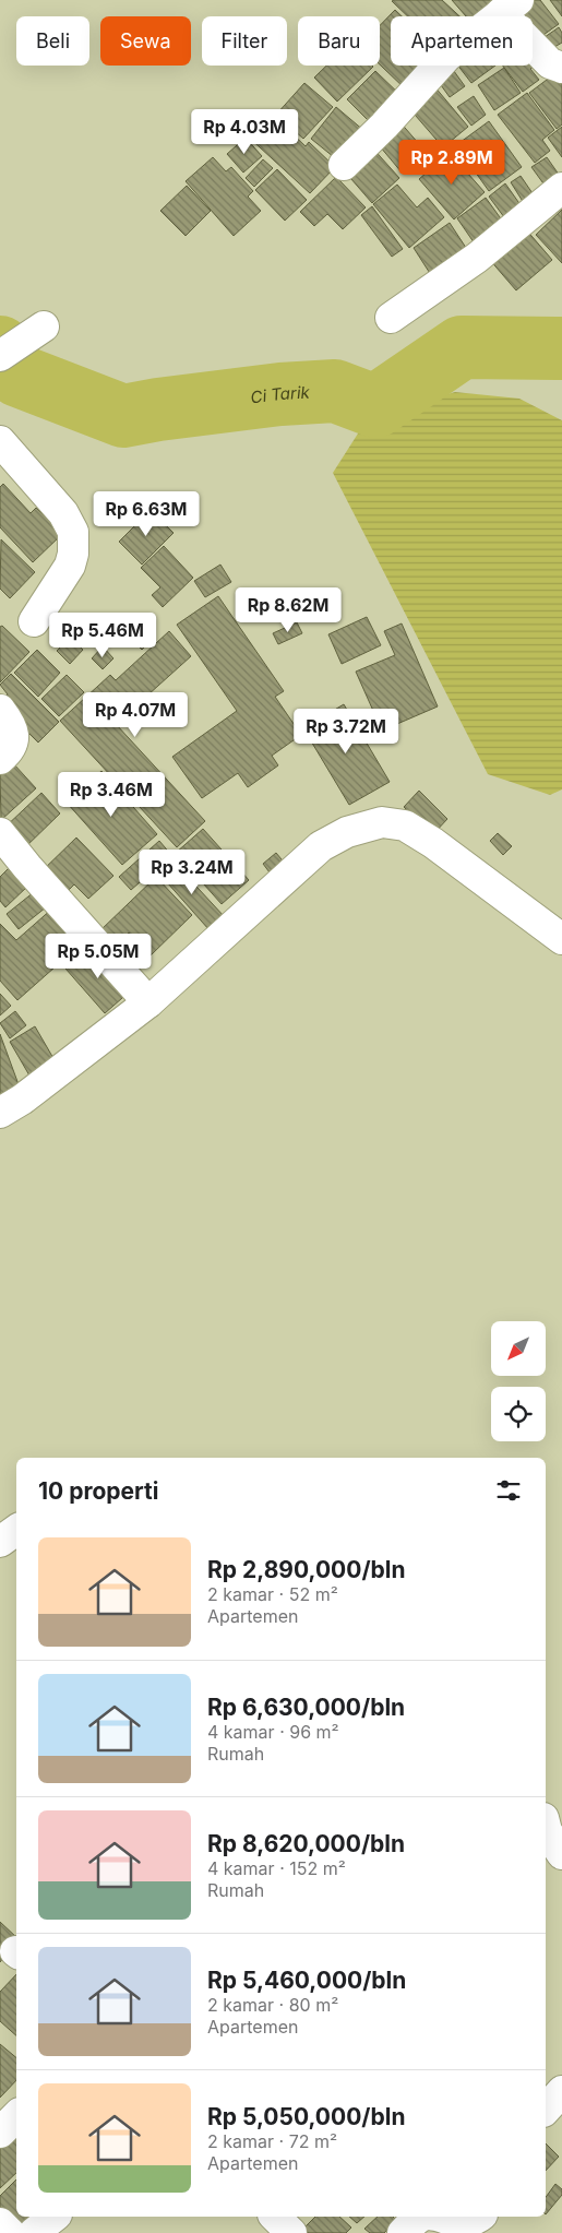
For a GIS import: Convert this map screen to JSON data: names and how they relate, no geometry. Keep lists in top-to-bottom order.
{
  "water": ["Ci Tarik"],
  "north": "bottom left",
  "page": {
    "chip": [
      "Beli",
      "Sewa",
      "Filter",
      "Baru",
      "Apartemen"
    ],
    "price": [
      "Rp 4.03M",
      "Rp 2.89M",
      "Rp 6.63M",
      "Rp 8.62M",
      "Rp 5.46M",
      "Rp 4.07M",
      "Rp 3.72M",
      "Rp 3.46M",
      "Rp 3.24M",
      "Rp 5.05M"
    ],
    "heading": "10 properti",
    "list": [
      {
        "name": "Rp 2,890,000/bln",
        "note": "2 kamar · 52 m² · Apartemen"
      },
      {
        "name": "Rp 6,630,000/bln",
        "note": "4 kamar · 96 m² · Rumah"
      },
      {
        "name": "Rp 8,620,000/bln",
        "note": "4 kamar · 152 m² · Rumah"
      },
      {
        "name": "Rp 5,460,000/bln",
        "note": "2 kamar · 80 m² · Apartemen"
      },
      {
        "name": "Rp 5,050,000/bln",
        "note": "2 kamar · 72 m² · Apartemen"
      }
    ]
  }
}
